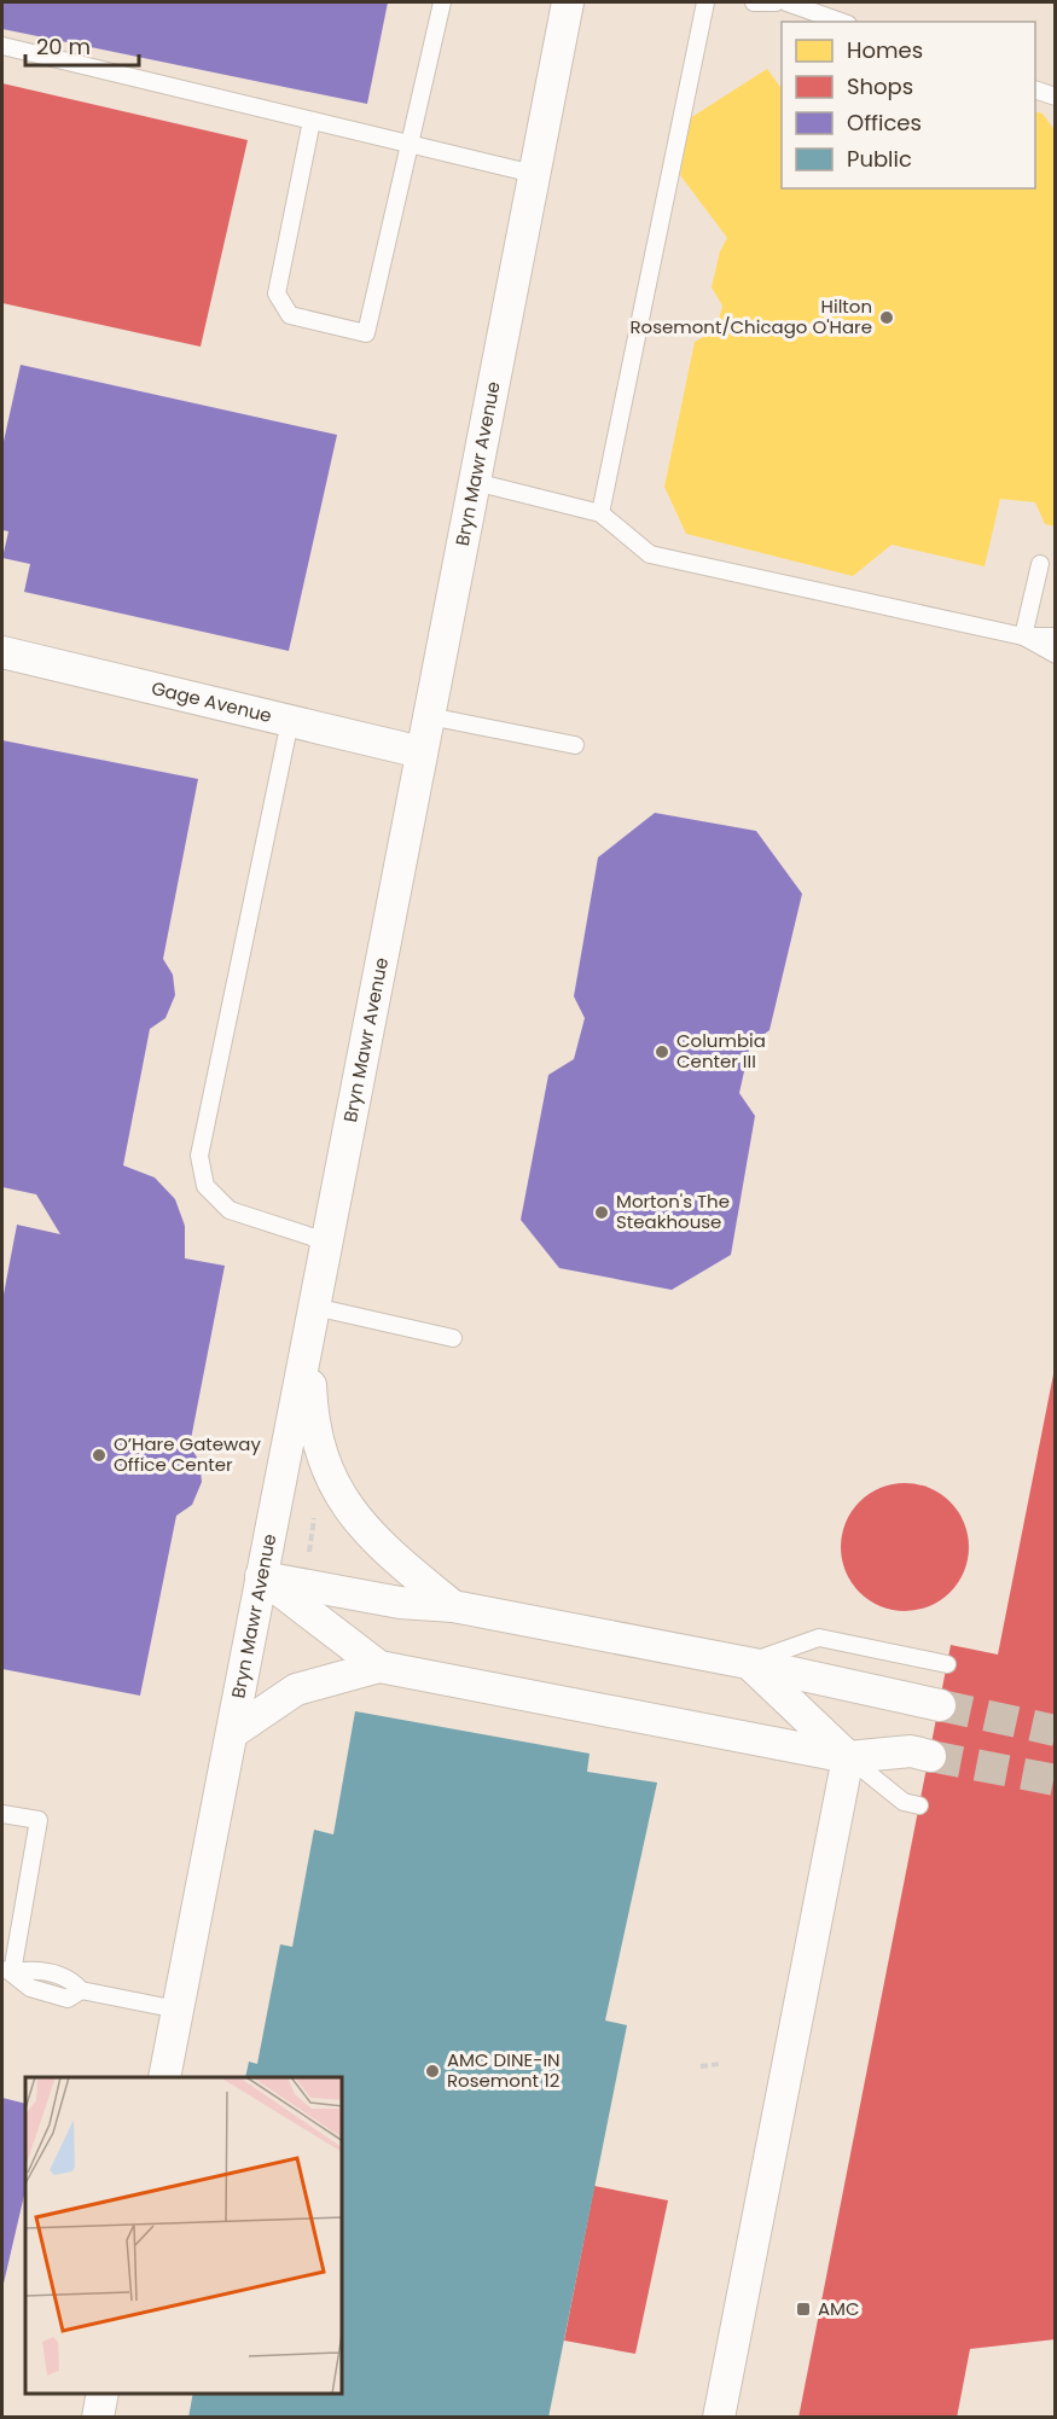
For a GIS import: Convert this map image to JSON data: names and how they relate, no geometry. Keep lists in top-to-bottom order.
{
  "streets": {
    "street": ["Bryn Mawr Avenue", "Gage Avenue"]
  },
  "crossings": [
    ["Bryn Mawr Avenue", "Gage Avenue"]
  ],
  "places": {
    "other": [
      "Hilton Rosemont/Chicago O'Hare",
      "Columbia Center III",
      "Morton's The Steakhouse",
      "O’Hare Gateway Office Center",
      "AMC DINE-IN Rosemont 12"
    ],
    "transit": ["AMC"]
  },
  "legend": [
    "Homes",
    "Shops",
    "Offices",
    "Public"
  ],
  "scale_bar": "20 m"
}
